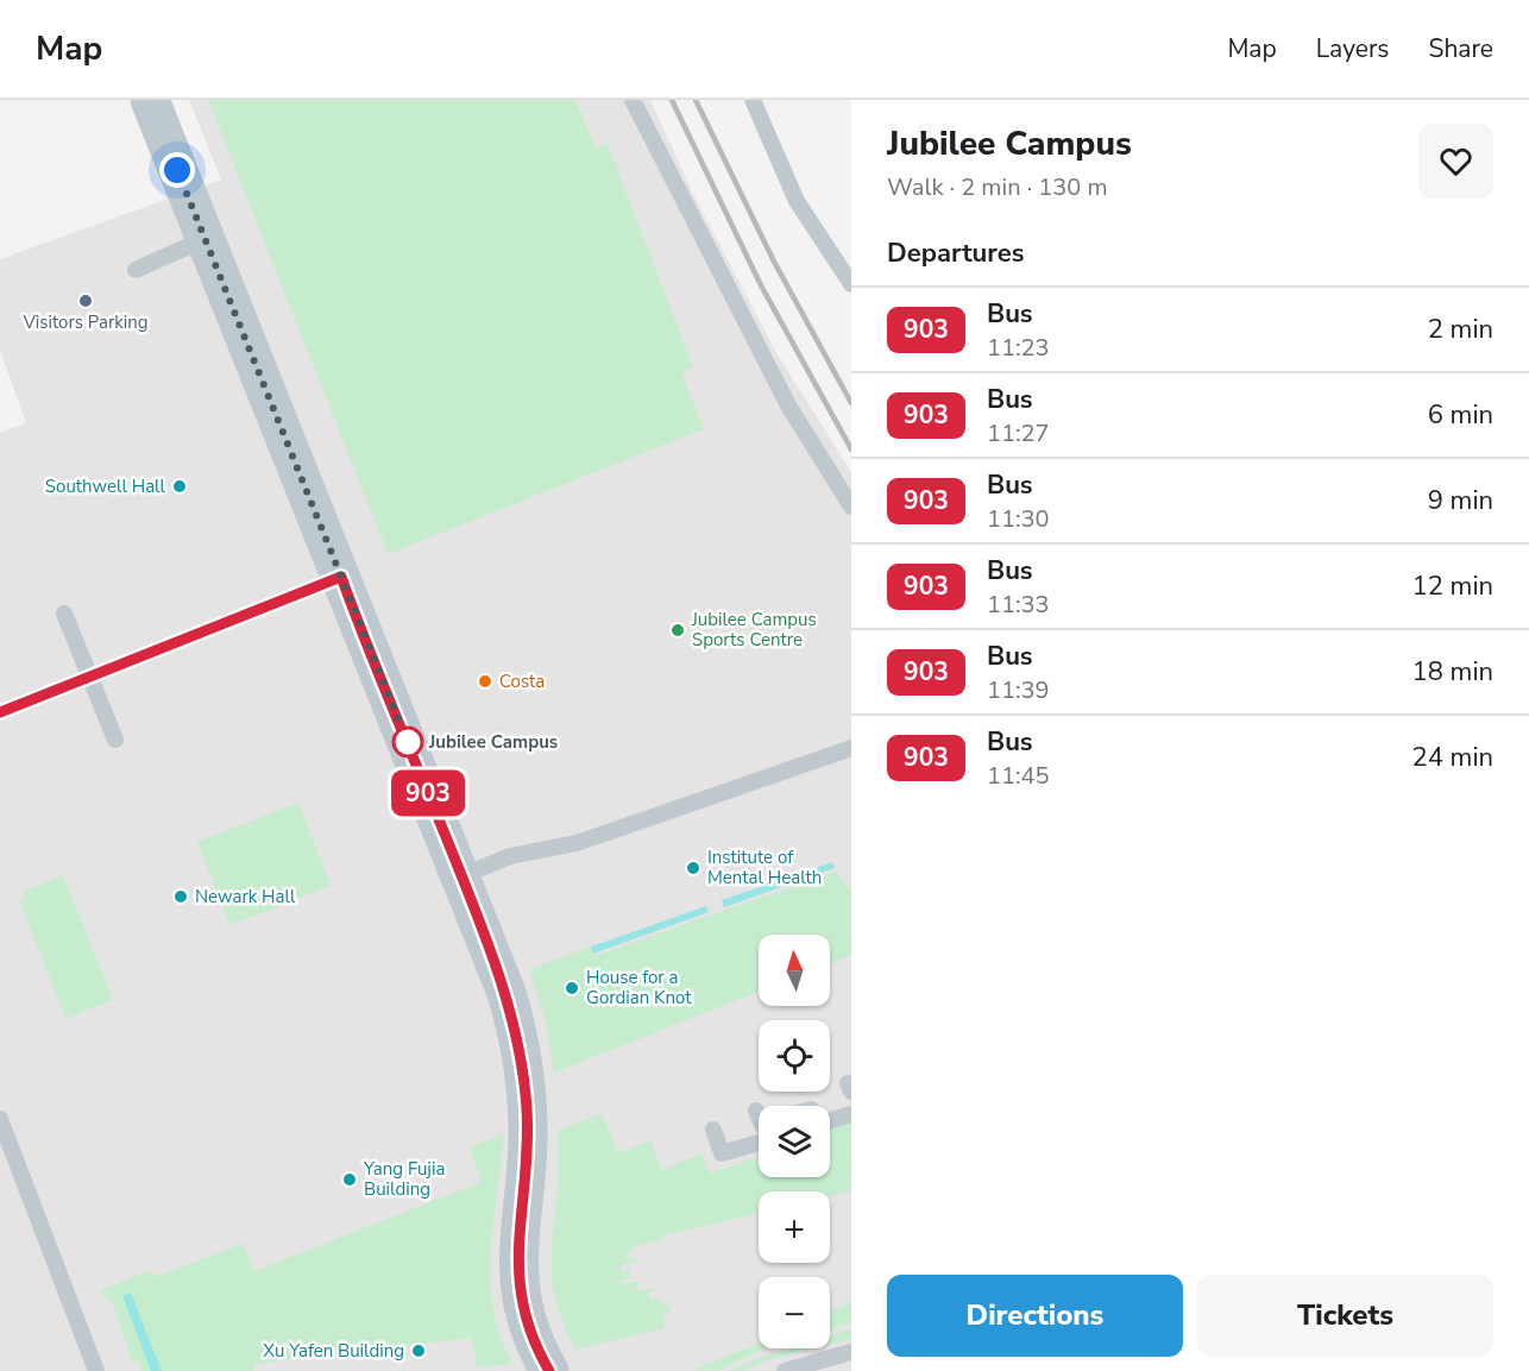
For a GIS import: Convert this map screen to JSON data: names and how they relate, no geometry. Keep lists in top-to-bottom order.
{
  "places": [
    "Visitors Parking",
    "Southwell Hall",
    "Jubilee Campus Sports Centre",
    "Costa",
    "Jubilee Campus",
    "Institute of Mental Health",
    "Newark Hall",
    "House for a Gordian Knot",
    "Yang Fujia Building",
    "Xu Yafen Building"
  ],
  "lines": ["bus line 903"],
  "north": "top",
  "page": {
    "header": "Map",
    "nav": ["Map", "Layers", "Share"],
    "on_map": "903",
    "heading": [
      ["Jubilee Campus", "Walk · 2 min · 130 m"],
      "Departures"
    ],
    "list": [
      {
        "mark": "903",
        "name": "Bus",
        "note": "11:23",
        "value": "2 min"
      },
      {
        "mark": "903",
        "name": "Bus",
        "note": "11:27",
        "value": "6 min"
      },
      {
        "mark": "903",
        "name": "Bus",
        "note": "11:30",
        "value": "9 min"
      },
      {
        "mark": "903",
        "name": "Bus",
        "note": "11:33",
        "value": "12 min"
      },
      {
        "mark": "903",
        "name": "Bus",
        "note": "11:39",
        "value": "18 min"
      },
      {
        "mark": "903",
        "name": "Bus",
        "note": "11:45",
        "value": "24 min"
      }
    ],
    "map_buttons": ["+", "−"],
    "buttons": ["Directions", "Tickets"]
  }
}
